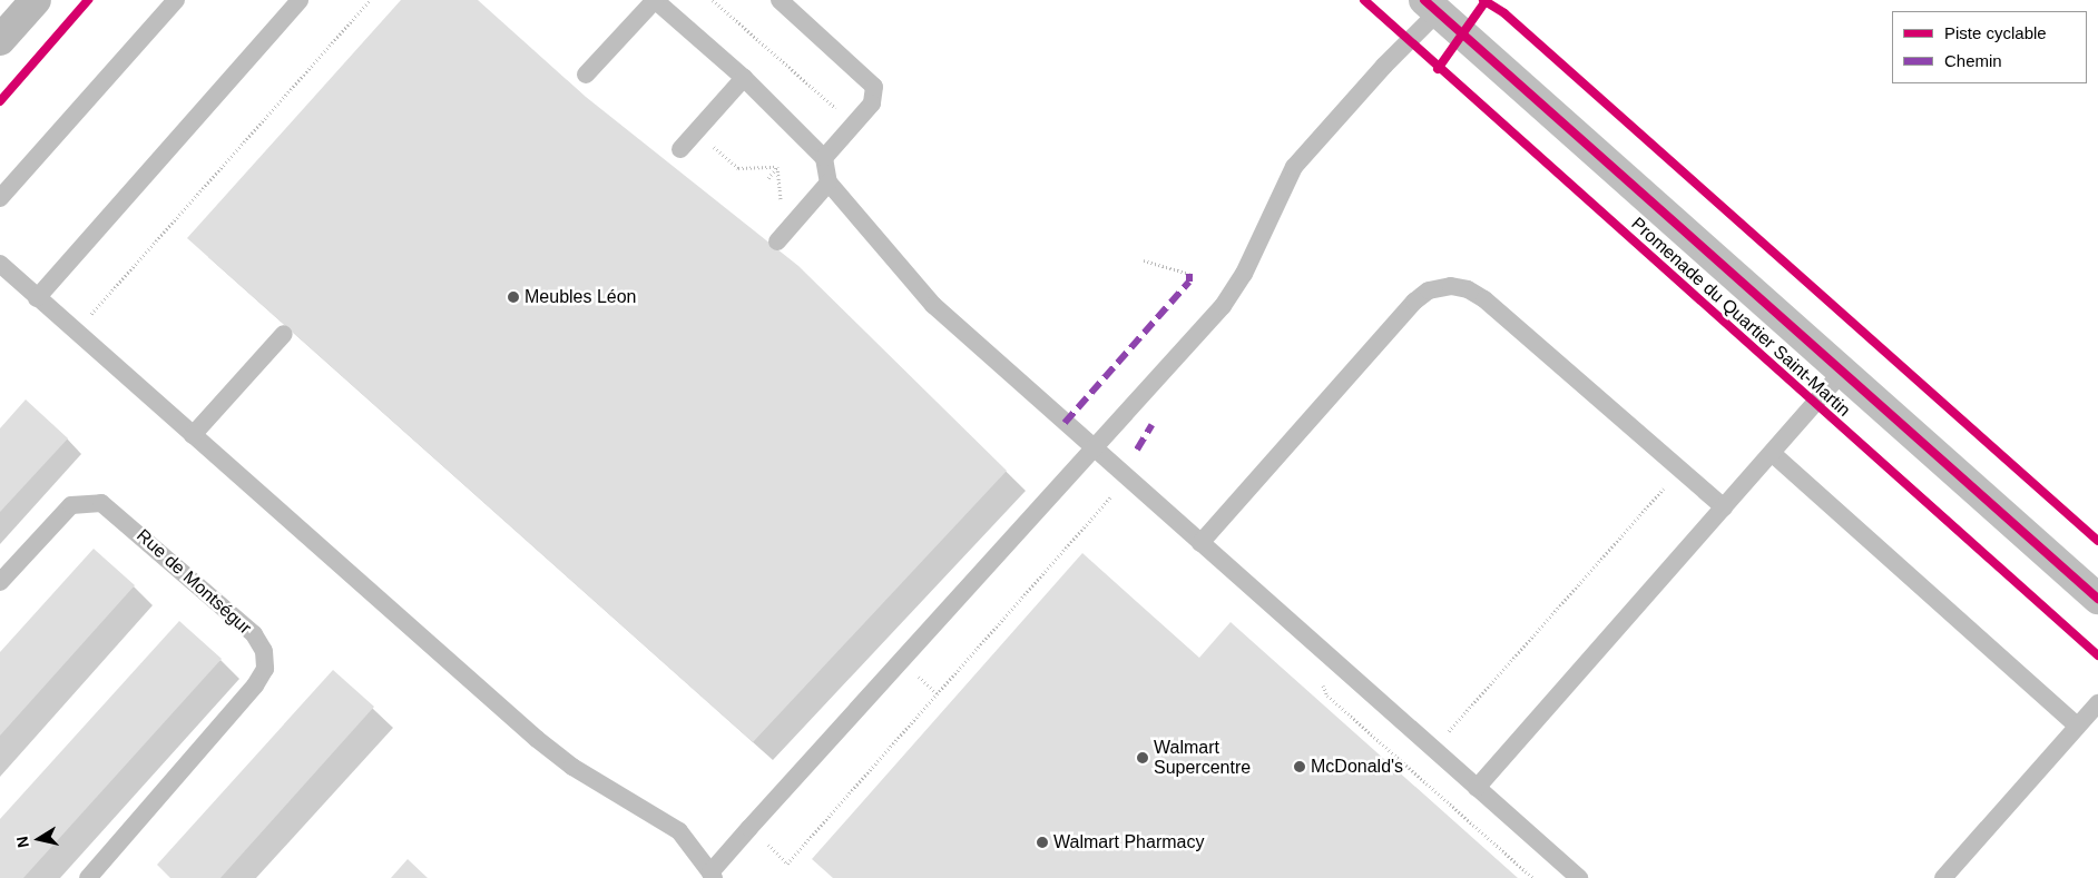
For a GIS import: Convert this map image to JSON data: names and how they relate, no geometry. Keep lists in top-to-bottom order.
{
  "streets": {
    "street": ["Promenade du Quartier Saint-Martin"],
    "lane": ["Rue de Montségur"]
  },
  "places": [
    "Meubles Léon",
    "Walmart Supercentre",
    "McDonald's",
    "Walmart Pharmacy"
  ],
  "legend": ["Piste cyclable", "Chemin"],
  "north": "left"
}
